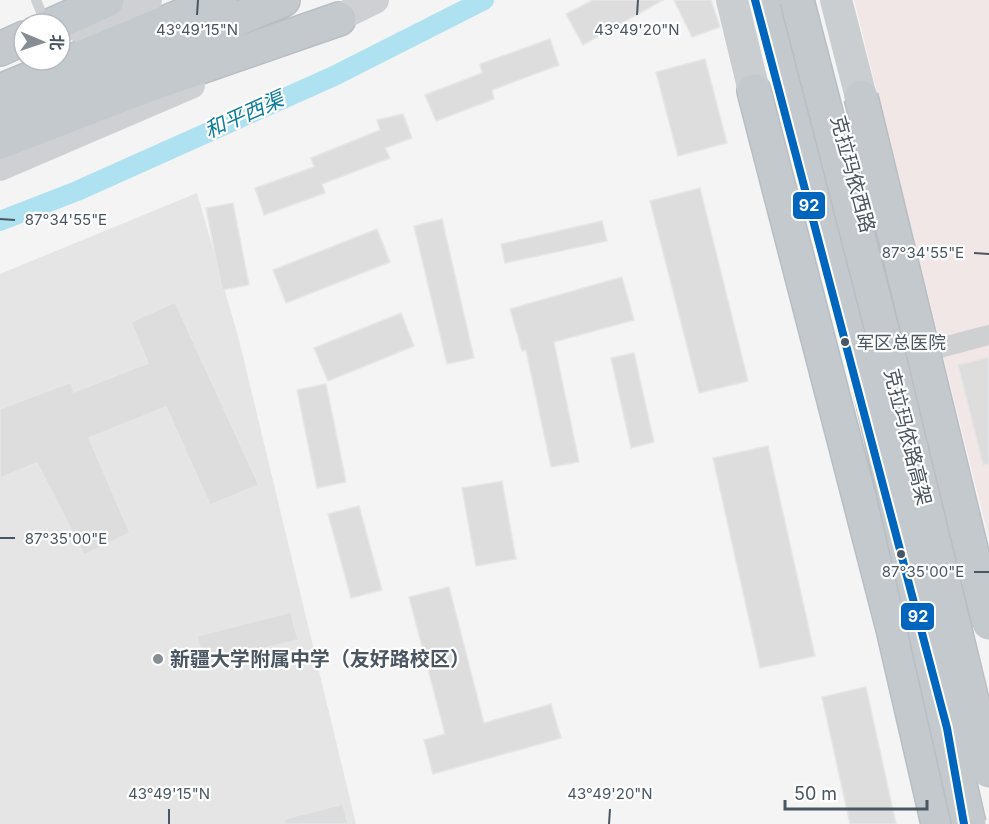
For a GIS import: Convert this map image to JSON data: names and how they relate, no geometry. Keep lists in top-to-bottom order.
{
  "streets": {
    "highway": ["克拉玛依路高架"],
    "main road": ["克拉玛依西路"]
  },
  "water": ["和平西渠"],
  "places": ["军区总医院", "新疆大学附属中学（友好路校区）"],
  "lines": ["transit line 92"],
  "scale_bar": "50 m",
  "north": "right",
  "coordinates": [
    "43°49'15\"N",
    "43°49'20\"N",
    "87°34'55\"E",
    "87°35'00\"E"
  ]
}
